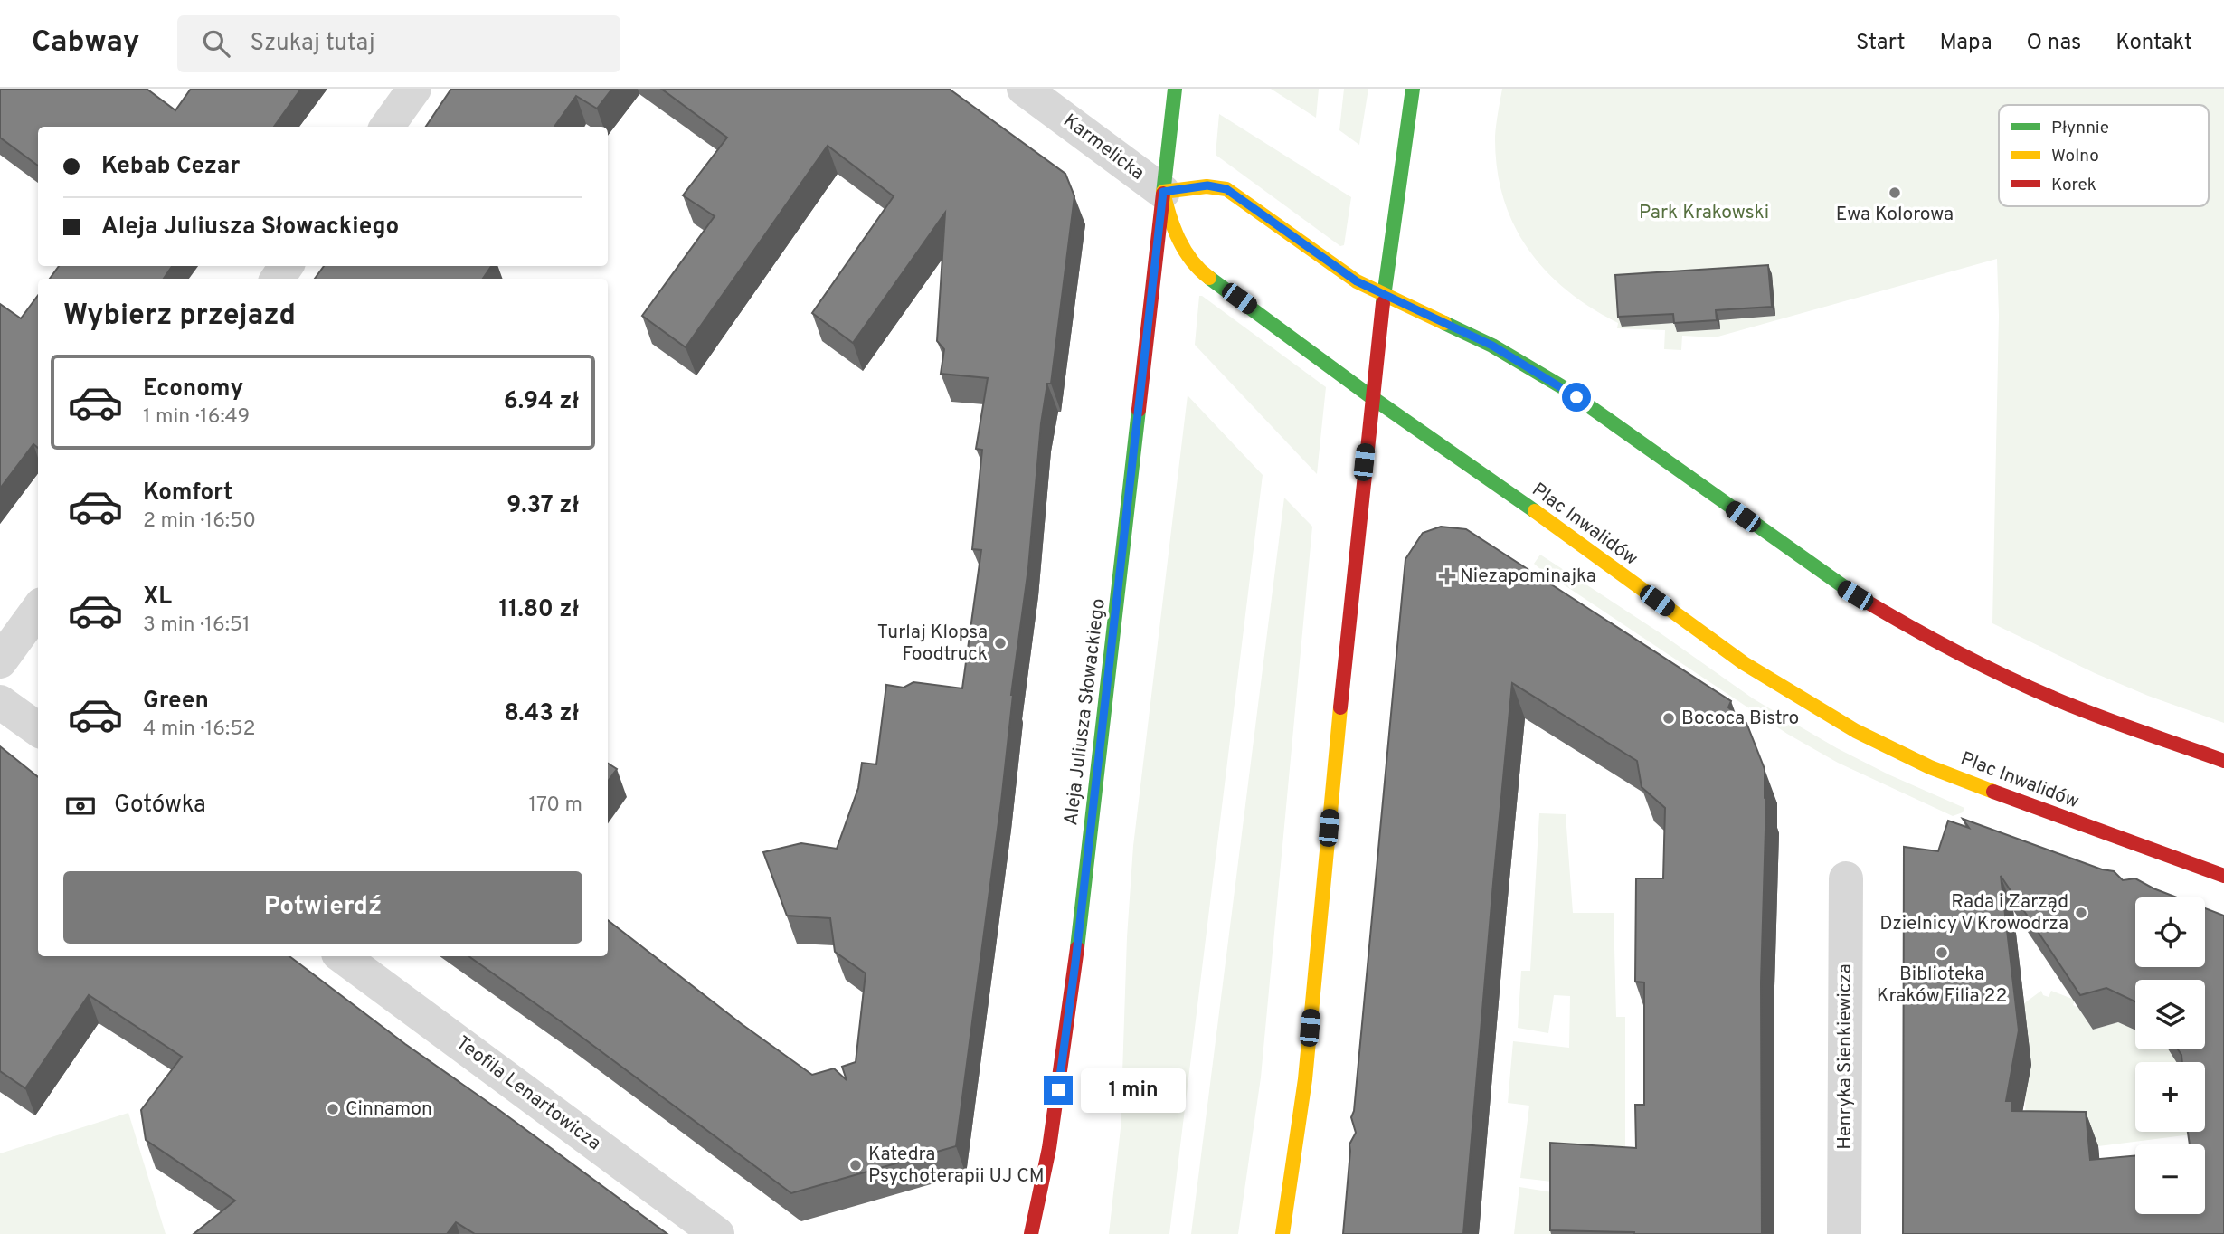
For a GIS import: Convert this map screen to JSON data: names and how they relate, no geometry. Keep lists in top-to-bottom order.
{
  "streets": {
    "street": [
      "Karmelicka",
      "Plac Inwalidów",
      "Aleja Juliusza Słowackiego",
      "Henryka Sienkiewicza",
      "Teofila Lenartowicza"
    ]
  },
  "crossings": [
    ["Karmelicka", "Plac Inwalidów"],
    ["Karmelicka", "Aleja Juliusza Słowackiego"],
    ["Plac Inwalidów", "Aleja Juliusza Słowackiego"]
  ],
  "parks": ["Park Krakowski"],
  "places": {
    "other": [
      "Ewa Kolorowa",
      "Turlaj Klopsa Foodtruck",
      "Bococa Bistro",
      "Rada i Zarząd Dzielnicy V Krowodrza",
      "Biblioteka Kraków Filia 22",
      "Cinnamon",
      "Katedra Psychoterapii UJ CM"
    ],
    "health": ["Niezapominajka"]
  },
  "legend": ["Płynnie", "Wolno", "Korek"],
  "page": {
    "header": "Cabway",
    "search": "Szukaj tutaj",
    "nav": [
      "Start",
      "Mapa",
      "O nas",
      "Kontakt"
    ],
    "banner": ["Kebab Cezar", "Aleja Juliusza Słowackiego"],
    "heading": "Wybierz przejazd",
    "list": [
      {
        "name": "Economy",
        "note": "1 min · 16:49",
        "value": "6.94 zł"
      },
      {
        "name": "Komfort",
        "note": "2 min · 16:50",
        "value": "9.37 zł"
      },
      {
        "name": "XL",
        "note": "3 min · 16:51",
        "value": "11.80 zł"
      },
      {
        "name": "Green",
        "note": "4 min · 16:52",
        "value": "8.43 zł"
      }
    ],
    "pay": ["Gotówka", "170 m"],
    "buttons": "Potwierdź",
    "map_buttons": ["+", "−"],
    "bubble": "1 min"
  }
}
